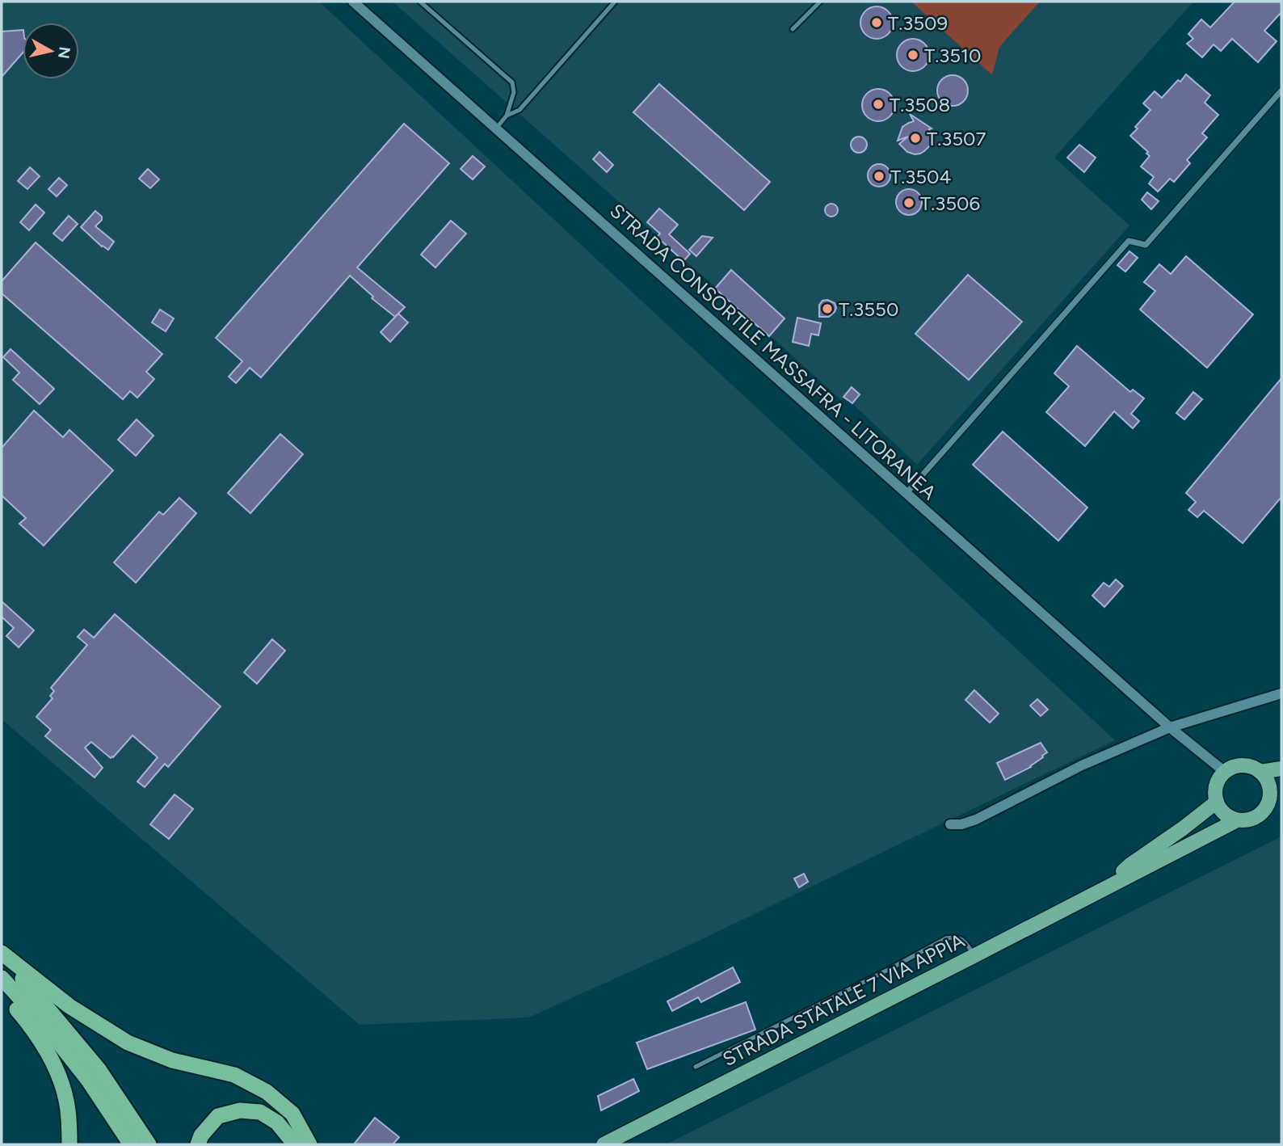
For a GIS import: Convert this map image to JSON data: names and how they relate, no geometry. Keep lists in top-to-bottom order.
{
  "streets": {
    "main road": ["STRADA STATALE 7 VIA APPIA"],
    "street": ["STRADA CONSORTILE MASSAFRA - LITORANEA"]
  },
  "crossings": [
    ["STRADA CONSORTILE MASSAFRA - LITORANEA", "STRADA STATALE 7 VIA APPIA"]
  ],
  "places": [
    "T.3509",
    "T.3510",
    "T.3508",
    "T.3507",
    "T.3504",
    "T.3506",
    "T.3550"
  ],
  "north": "right"
}
